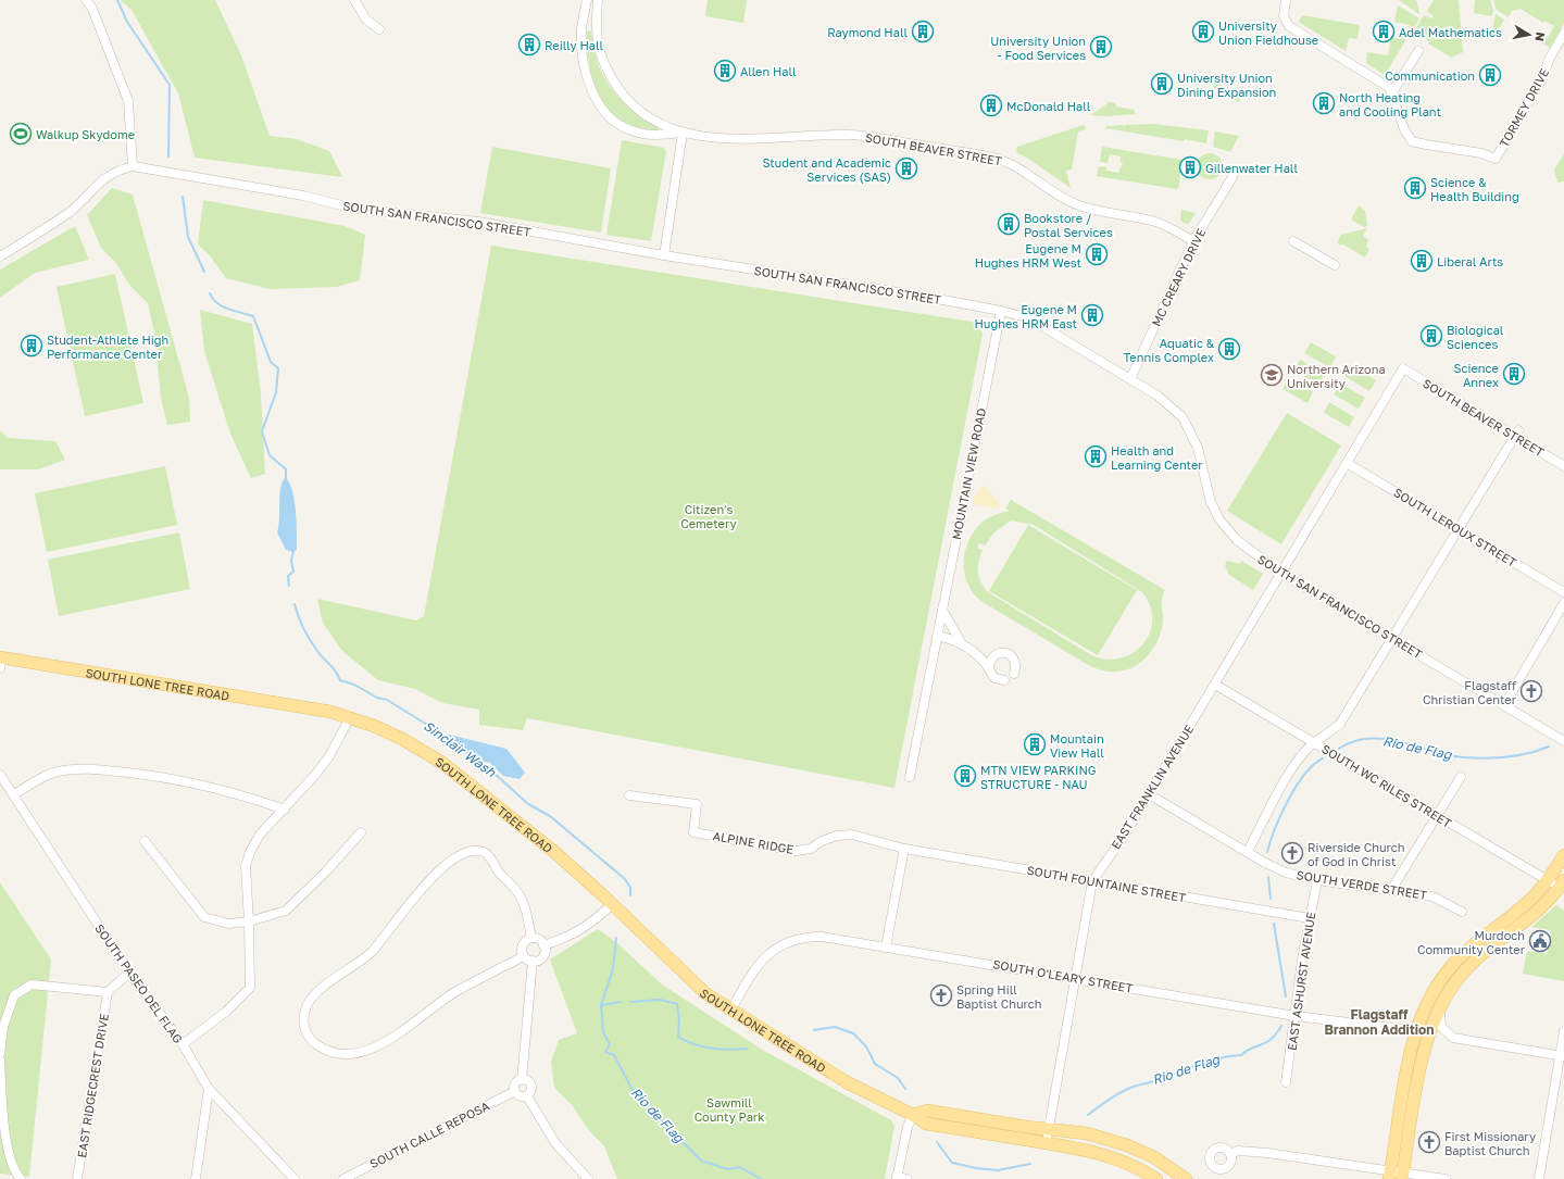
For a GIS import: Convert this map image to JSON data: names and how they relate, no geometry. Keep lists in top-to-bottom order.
{
  "streets": {
    "main road": ["SOUTH LONE TREE ROAD"],
    "street": [
      "TORMEY DRIVE",
      "SOUTH BEAVER STREET",
      "SOUTH SAN FRANCISCO STREET",
      "MC CREARY DRIVE",
      "MOUNTAIN VIEW ROAD",
      "SOUTH LEROUX STREET",
      "SOUTH WC RILES STREET",
      "EAST FRANKLIN AVENUE",
      "ALPINE RIDGE",
      "SOUTH FOUNTAINE STREET",
      "SOUTH VERDE STREET",
      "SOUTH O'LEARY STREET",
      "EAST ASHURST AVENUE",
      "SOUTH PASEO DEL FLAG",
      "EAST RIDGECREST DRIVE",
      "SOUTH CALLE REPOSA"
    ]
  },
  "crossings": [
    ["SOUTH BEAVER STREET", "MC CREARY DRIVE"],
    ["SOUTH BEAVER STREET", "EAST FRANKLIN AVENUE"],
    ["SOUTH SAN FRANCISCO STREET", "MC CREARY DRIVE"],
    ["SOUTH SAN FRANCISCO STREET", "MOUNTAIN VIEW ROAD"],
    ["SOUTH SAN FRANCISCO STREET", "EAST FRANKLIN AVENUE"],
    ["SOUTH LEROUX STREET", "EAST FRANKLIN AVENUE"],
    ["SOUTH LONE TREE ROAD", "EAST FRANKLIN AVENUE"],
    ["SOUTH LONE TREE ROAD", "SOUTH O'LEARY STREET"],
    ["SOUTH WC RILES STREET", "EAST FRANKLIN AVENUE"],
    ["EAST FRANKLIN AVENUE", "SOUTH FOUNTAINE STREET"],
    ["EAST FRANKLIN AVENUE", "SOUTH VERDE STREET"],
    ["EAST FRANKLIN AVENUE", "SOUTH O'LEARY STREET"],
    ["ALPINE RIDGE", "SOUTH FOUNTAINE STREET"],
    ["SOUTH FOUNTAINE STREET", "EAST ASHURST AVENUE"],
    ["SOUTH VERDE STREET", "EAST ASHURST AVENUE"],
    ["SOUTH O'LEARY STREET", "EAST ASHURST AVENUE"]
  ],
  "districts": ["Flagstaff Brannon Addition"],
  "water": ["Rio de Flag", "Sinclair Wash"],
  "parks": ["Citizen's Cemetery", "Sawmill County Park"],
  "places": {
    "building": [
      "Raymond Hall",
      "University Union Fieldhouse",
      "Adel Mathematics",
      "Reilly Hall",
      "University Union - Food Services",
      "Allen Hall",
      "Communication",
      "University Union Dining Expansion",
      "North Heating and Cooling Plant",
      "McDonald Hall",
      "Gillenwater Hall",
      "Student and Academic Services (SAS)",
      "Science & Health Building",
      "Bookstore / Postal Services",
      "Eugene M Hughes HRM West",
      "Liberal Arts",
      "Eugene M Hughes HRM East",
      "Biological Sciences",
      "Student-Athlete High Performance Center",
      "Aquatic & Tennis Complex",
      "Science Annex",
      "Health and Learning Center",
      "Mountain View Hall",
      "MTN VIEW PARKING STRUCTURE - NAU"
    ],
    "sports": ["Walkup Skydome"],
    "school or university": ["Northern Arizona University"],
    "church": [
      "Flagstaff Christian Center",
      "Riverside Church of God in Christ",
      "Spring Hill Baptist Church",
      "First Missionary Baptist Church"
    ],
    "public building": ["Murdoch Community Center"]
  },
  "north": "right"
}
